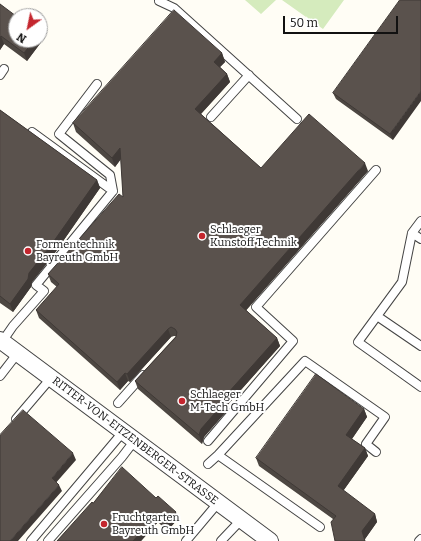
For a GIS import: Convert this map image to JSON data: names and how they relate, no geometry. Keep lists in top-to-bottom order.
{
  "streets": {
    "street": ["RITTER-VON-EITZENBERGER-STRASSE"]
  },
  "places": [
    "Schlaeger Kunstoff Technik",
    "Formentechnik Bayreuth GmbH",
    "Schlaeger M-Tech GmbH",
    "Fruchtgarten Bayreuth GmbH"
  ],
  "scale_bar": "50 m",
  "north": "bottom left"
}
